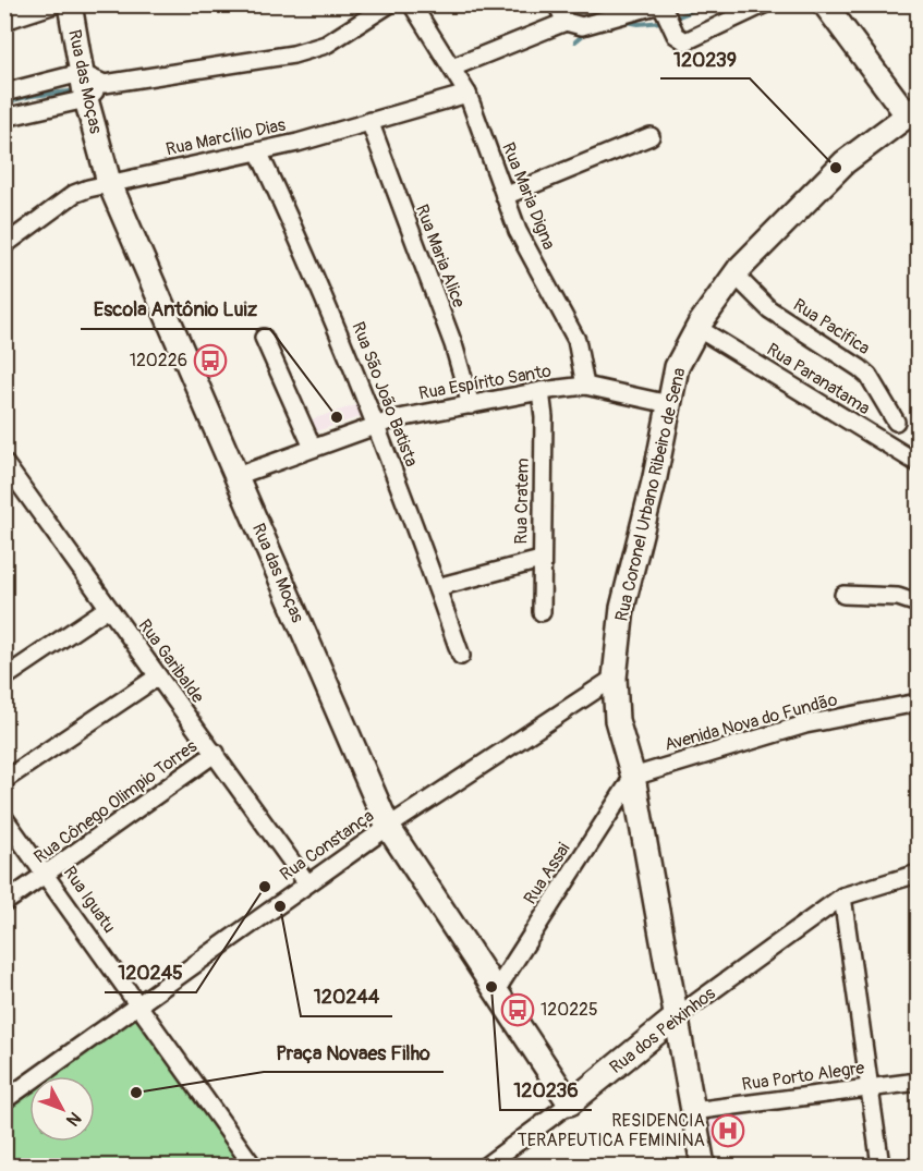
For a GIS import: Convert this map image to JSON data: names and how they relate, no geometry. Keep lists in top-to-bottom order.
{
  "streets": {
    "street": [
      "Rua das Moças",
      "Rua Marcílio Dias",
      "Rua Maria Digna",
      "Rua Maria Alice",
      "Rua Pacifica",
      "Rua Paranatama",
      "Rua Espírito Santo",
      "Rua São João Batista",
      "Rua Coronel Urbano Ribeiro de Sena",
      "Rua Cratem",
      "Rua Garibalde",
      "Avenida Nova do Fundão",
      "Rua Cônego Olimpio Torres",
      "Rua Constança",
      "Rua Assai",
      "Rua Iguatu",
      "Rua dos Peixinhos",
      "Rua Porto Alegre"
    ]
  },
  "crossings": [
    ["Rua das Moças", "Rua Marcílio Dias"],
    ["Rua das Moças", "Rua Espírito Santo"],
    ["Rua das Moças", "Rua Constança"],
    ["Rua das Moças", "Rua Assai"],
    ["Rua das Moças", "Rua dos Peixinhos"],
    ["Rua Marcílio Dias", "Rua Maria Digna"],
    ["Rua Marcílio Dias", "Rua Maria Alice"],
    ["Rua Marcílio Dias", "Rua São João Batista"],
    ["Rua Maria Digna", "Rua Espírito Santo"],
    ["Rua Maria Alice", "Rua Espírito Santo"],
    ["Rua Pacifica", "Rua Coronel Urbano Ribeiro de Sena"],
    ["Rua Paranatama", "Rua Coronel Urbano Ribeiro de Sena"],
    ["Rua Espírito Santo", "Rua São João Batista"],
    ["Rua Espírito Santo", "Rua Coronel Urbano Ribeiro de Sena"],
    ["Rua Espírito Santo", "Rua Cratem"],
    ["Rua Coronel Urbano Ribeiro de Sena", "Avenida Nova do Fundão"],
    ["Rua Coronel Urbano Ribeiro de Sena", "Rua Constança"],
    ["Rua Coronel Urbano Ribeiro de Sena", "Rua Assai"],
    ["Rua Coronel Urbano Ribeiro de Sena", "Rua dos Peixinhos"],
    ["Rua Coronel Urbano Ribeiro de Sena", "Rua Porto Alegre"],
    ["Rua Garibalde", "Rua Cônego Olimpio Torres"],
    ["Rua Garibalde", "Rua Constança"],
    ["Avenida Nova do Fundão", "Rua Assai"],
    ["Rua Cônego Olimpio Torres", "Rua Iguatu"],
    ["Rua Constança", "Rua Iguatu"]
  ],
  "places": {
    "other": [
      "120239",
      "Escola Antônio Luiz",
      "120245",
      "120244",
      "120236",
      "Praça Novaes Filho"
    ],
    "bus stop": ["120226", "120225"],
    "hospital": ["RESIDENCIA TERAPEUTICA FEMININA"]
  },
  "north": "bottom right"
}
